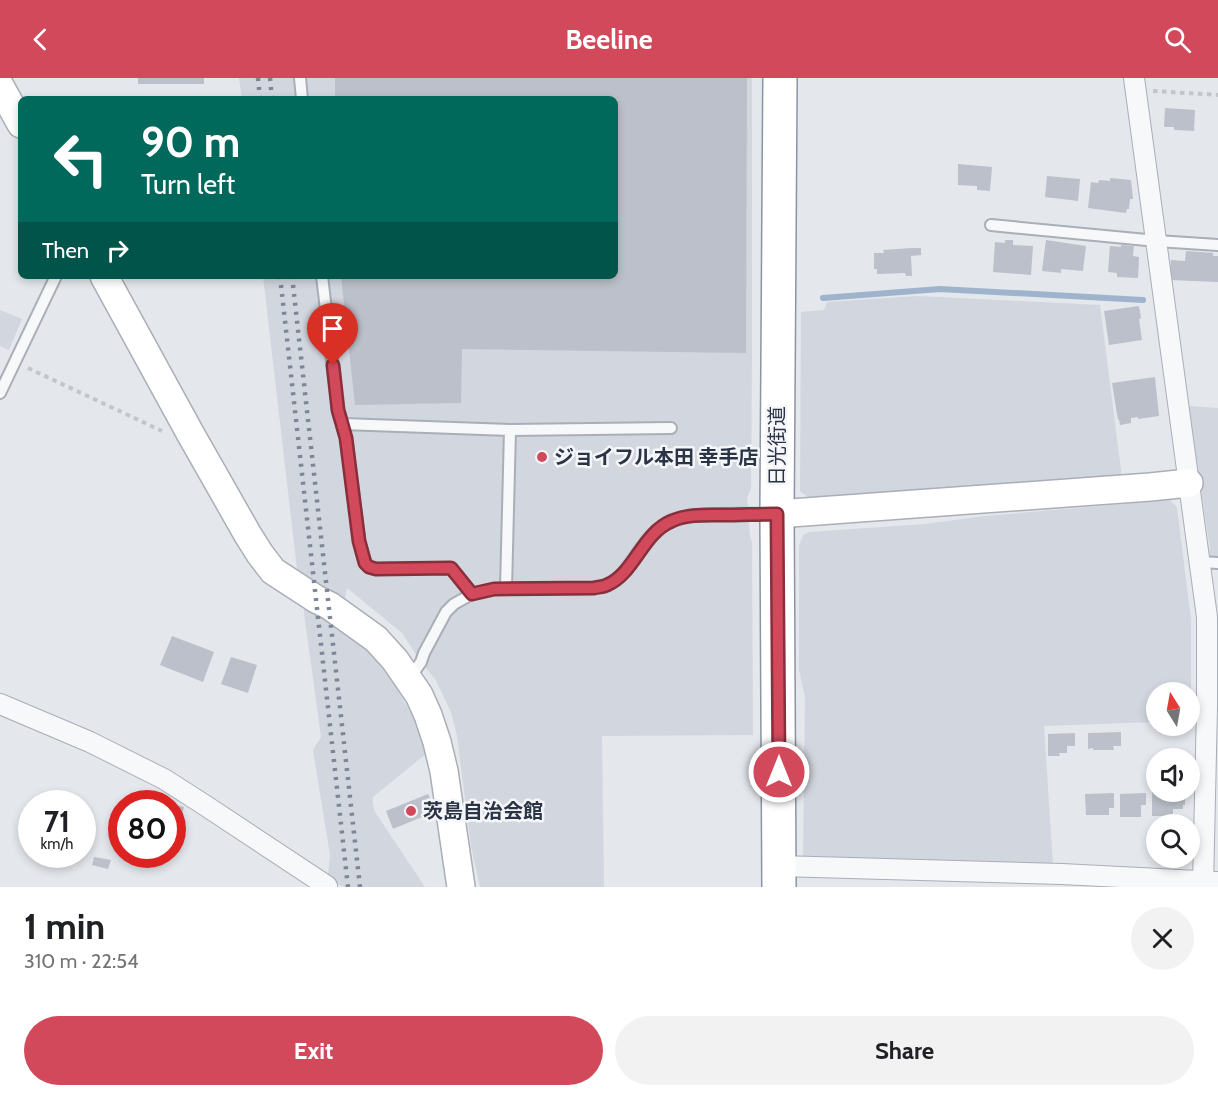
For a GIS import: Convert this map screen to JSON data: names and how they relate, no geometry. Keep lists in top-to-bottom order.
{
  "streets": {
    "highway": ["日光街道"]
  },
  "places": ["ジョイフル本田 幸手店", "茨島自治会館"],
  "north": "top",
  "page": {
    "header": "Beeline",
    "turn": ["90 m", "Turn left"],
    "then": "Then",
    "speed": "71 km/h",
    "limit": "80",
    "heading": ["1 min", "310 m · 22:54"],
    "buttons": ["Exit", "Share"]
  }
}
